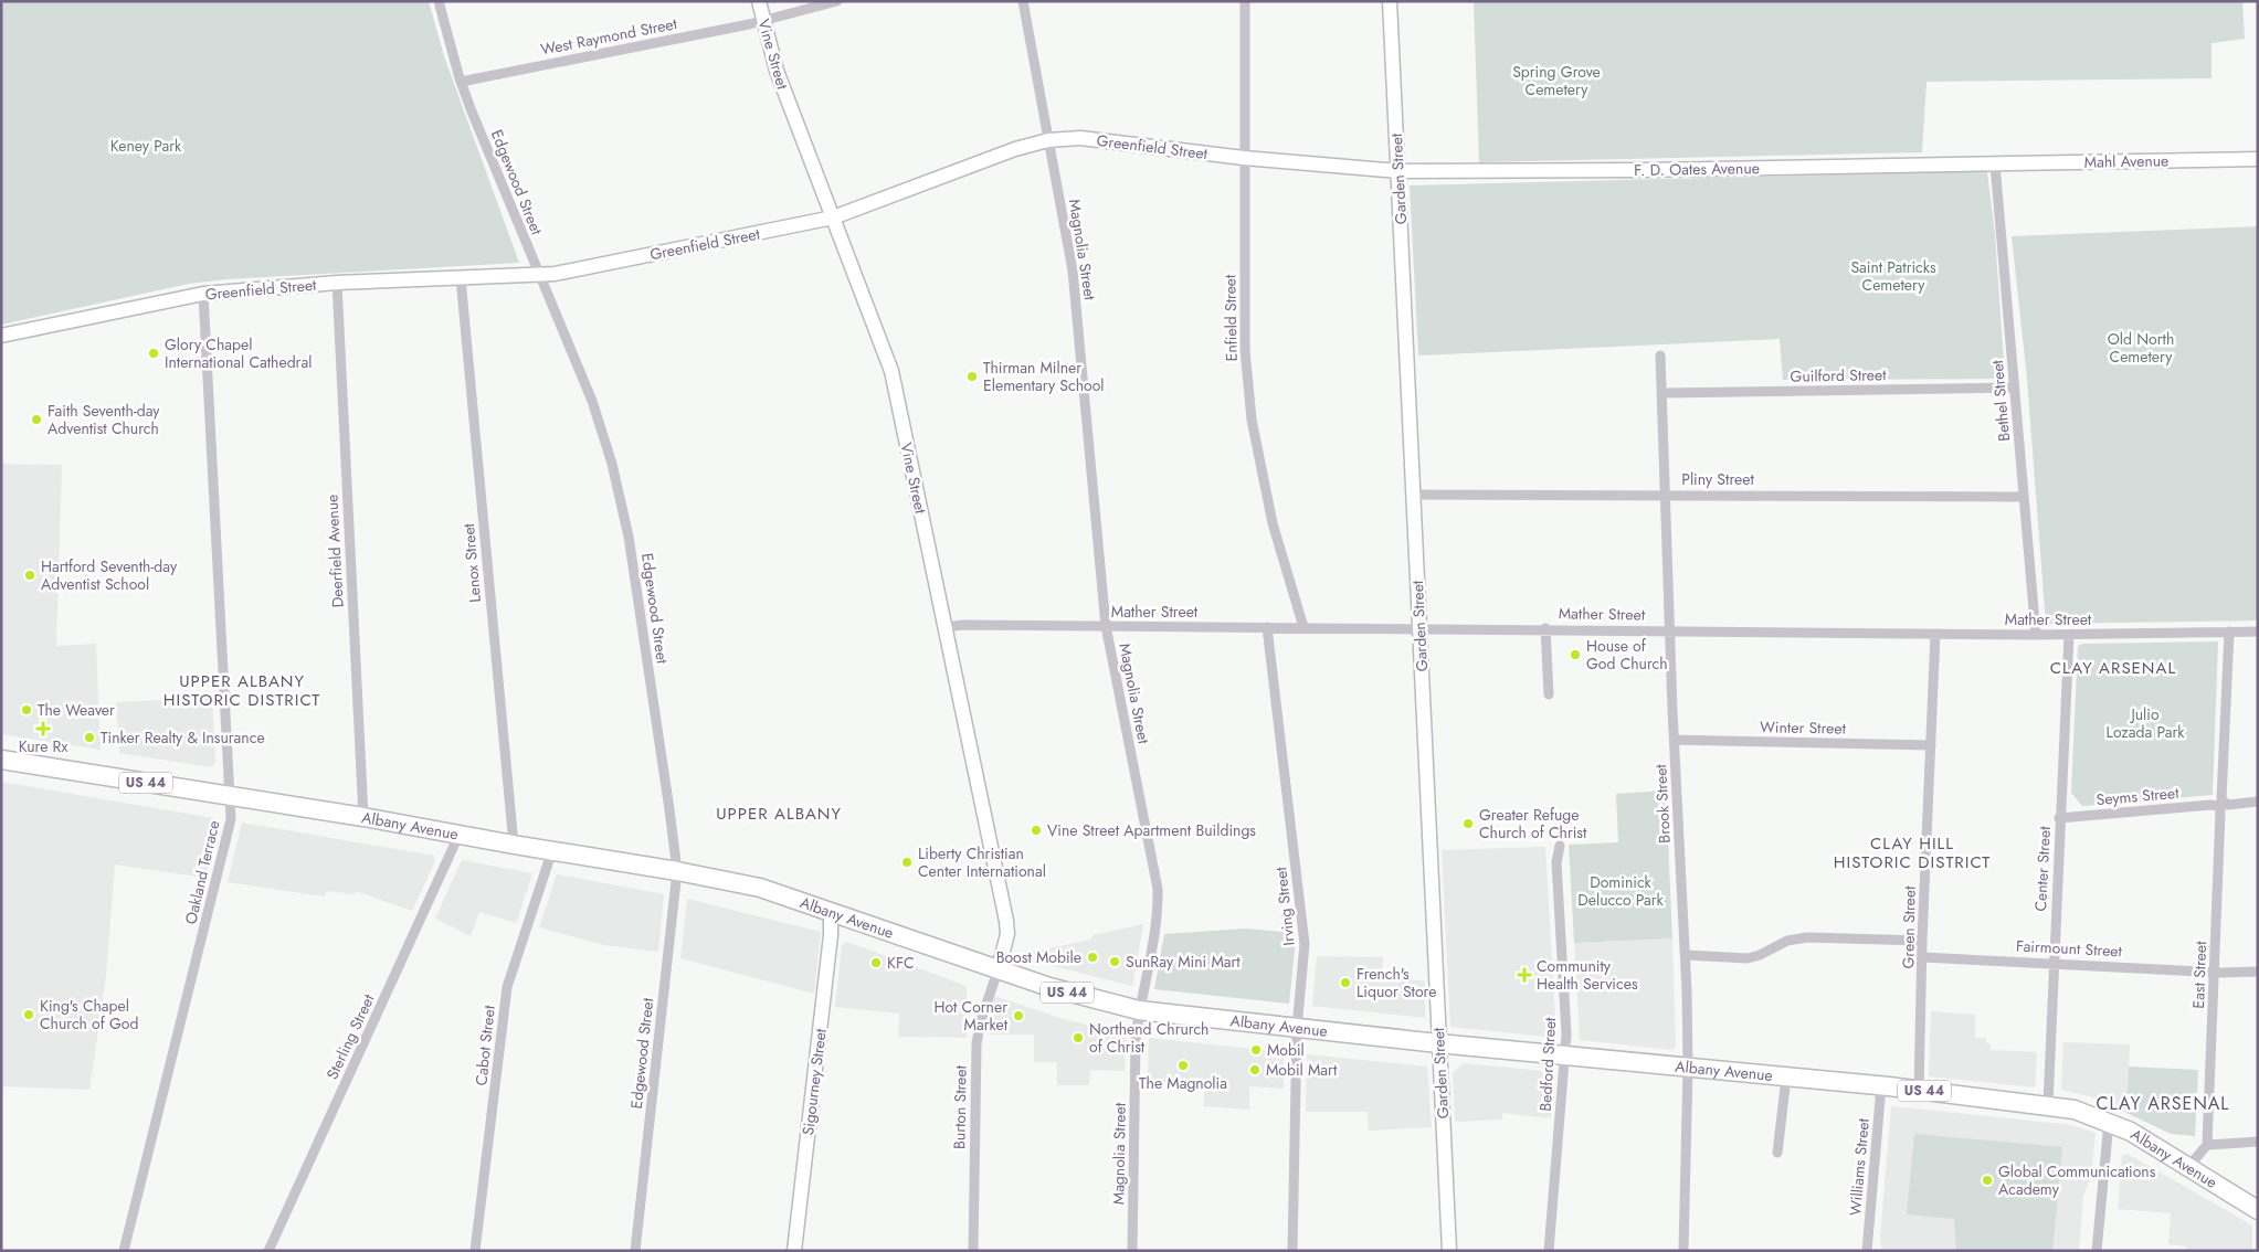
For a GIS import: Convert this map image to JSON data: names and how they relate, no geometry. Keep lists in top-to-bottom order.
{
  "streets": {
    "highway": ["US 44", "Albany Avenue"],
    "street": [
      "West Raymond Street",
      "Vine Street",
      "Greenfield Street",
      "Mahl Avenue",
      "F. D. Oates Avenue",
      "Garden Street",
      "Edgewood Street",
      "Magnolia Street",
      "Enfield Street",
      "Guilford Street",
      "Bethel Street",
      "Pliny Street",
      "Deerfield Avenue",
      "Lenox Street",
      "Mather Street",
      "Winter Street",
      "Seyms Street",
      "Brook Street",
      "Center Street",
      "Oakland Terrace",
      "Irving Street",
      "Green Street",
      "Fairmount Street",
      "East Street",
      "Sterling Street",
      "Cabot Street",
      "Bedford Street",
      "Sigourney Street",
      "Burton Street",
      "Williams Street"
    ]
  },
  "crossings": [
    ["West Raymond Street", "Vine Street"],
    ["West Raymond Street", "Edgewood Street"],
    ["Vine Street", "Greenfield Street"],
    ["Vine Street", "Mather Street"],
    ["Vine Street", "Albany Avenue"],
    ["Vine Street", "Burton Street"],
    ["Greenfield Street", "F. D. Oates Avenue"],
    ["Greenfield Street", "Garden Street"],
    ["Greenfield Street", "Edgewood Street"],
    ["Greenfield Street", "Magnolia Street"],
    ["Greenfield Street", "Enfield Street"],
    ["Greenfield Street", "Deerfield Avenue"],
    ["Greenfield Street", "Lenox Street"],
    ["Greenfield Street", "Oakland Terrace"],
    ["Mahl Avenue", "F. D. Oates Avenue"],
    ["Mahl Avenue", "Bethel Street"],
    ["F. D. Oates Avenue", "Garden Street"],
    ["F. D. Oates Avenue", "Bethel Street"],
    ["Garden Street", "Pliny Street"],
    ["Garden Street", "Mather Street"],
    ["Garden Street", "Albany Avenue"],
    ["Edgewood Street", "Albany Avenue"],
    ["Magnolia Street", "Mather Street"],
    ["Magnolia Street", "Albany Avenue"],
    ["Enfield Street", "Mather Street"],
    ["Guilford Street", "Bethel Street"],
    ["Guilford Street", "Brook Street"],
    ["Bethel Street", "Pliny Street"],
    ["Bethel Street", "Mather Street"],
    ["Pliny Street", "Brook Street"],
    ["Deerfield Avenue", "Albany Avenue"],
    ["Lenox Street", "Albany Avenue"],
    ["Mather Street", "Brook Street"],
    ["Mather Street", "Center Street"],
    ["Mather Street", "Irving Street"],
    ["Mather Street", "Green Street"],
    ["Mather Street", "East Street"],
    ["Winter Street", "Brook Street"],
    ["Winter Street", "Green Street"],
    ["Seyms Street", "Center Street"],
    ["Seyms Street", "East Street"],
    ["Brook Street", "Albany Avenue"],
    ["Albany Avenue", "Center Street"],
    ["Albany Avenue", "Oakland Terrace"],
    ["Albany Avenue", "Irving Street"],
    ["Albany Avenue", "Green Street"],
    ["Albany Avenue", "Sterling Street"],
    ["Albany Avenue", "Cabot Street"],
    ["Albany Avenue", "Bedford Street"],
    ["Albany Avenue", "Sigourney Street"],
    ["Albany Avenue", "Burton Street"],
    ["Albany Avenue", "Williams Street"],
    ["Center Street", "Fairmount Street"],
    ["Green Street", "Fairmount Street"],
    ["Fairmount Street", "East Street"]
  ],
  "districts": [
    "CLAY ARSENAL",
    "UPPER ALBANY HISTORIC DISTRICT",
    "UPPER ALBANY",
    "CLAY HILL HISTORIC DISTRICT",
    "CLAY ARSENAL"
  ],
  "parks": [
    "Spring Grove Cemetery",
    "Keney Park",
    "Saint Patricks Cemetery",
    "Old North Cemetery",
    "Julio Lozada Park",
    "Dominick Delucco Park"
  ],
  "places": {
    "other": [
      "Glory Chapel International Cathedral",
      "Thirman Milner Elementary School",
      "Faith Seventh-day Adventist Church",
      "Hartford Seventh-day Adventist School",
      "House of God Church",
      "The Weaver",
      "Tinker Realty & Insurance",
      "Greater Refuge Church of Christ",
      "Vine Street Apartment Buildings",
      "Liberty Christian Center International",
      "Boost Mobile",
      "SunRay Mini Mart",
      "KFC",
      "French's Liquor Store",
      "King's Chapel Church of God",
      "Hot Corner Market",
      "Northend Chrurch of Christ",
      "Mobil",
      "The Magnolia",
      "Mobil Mart",
      "Global Communications Academy"
    ],
    "health": ["Kure Rx", "Community Health Services"]
  }
}
